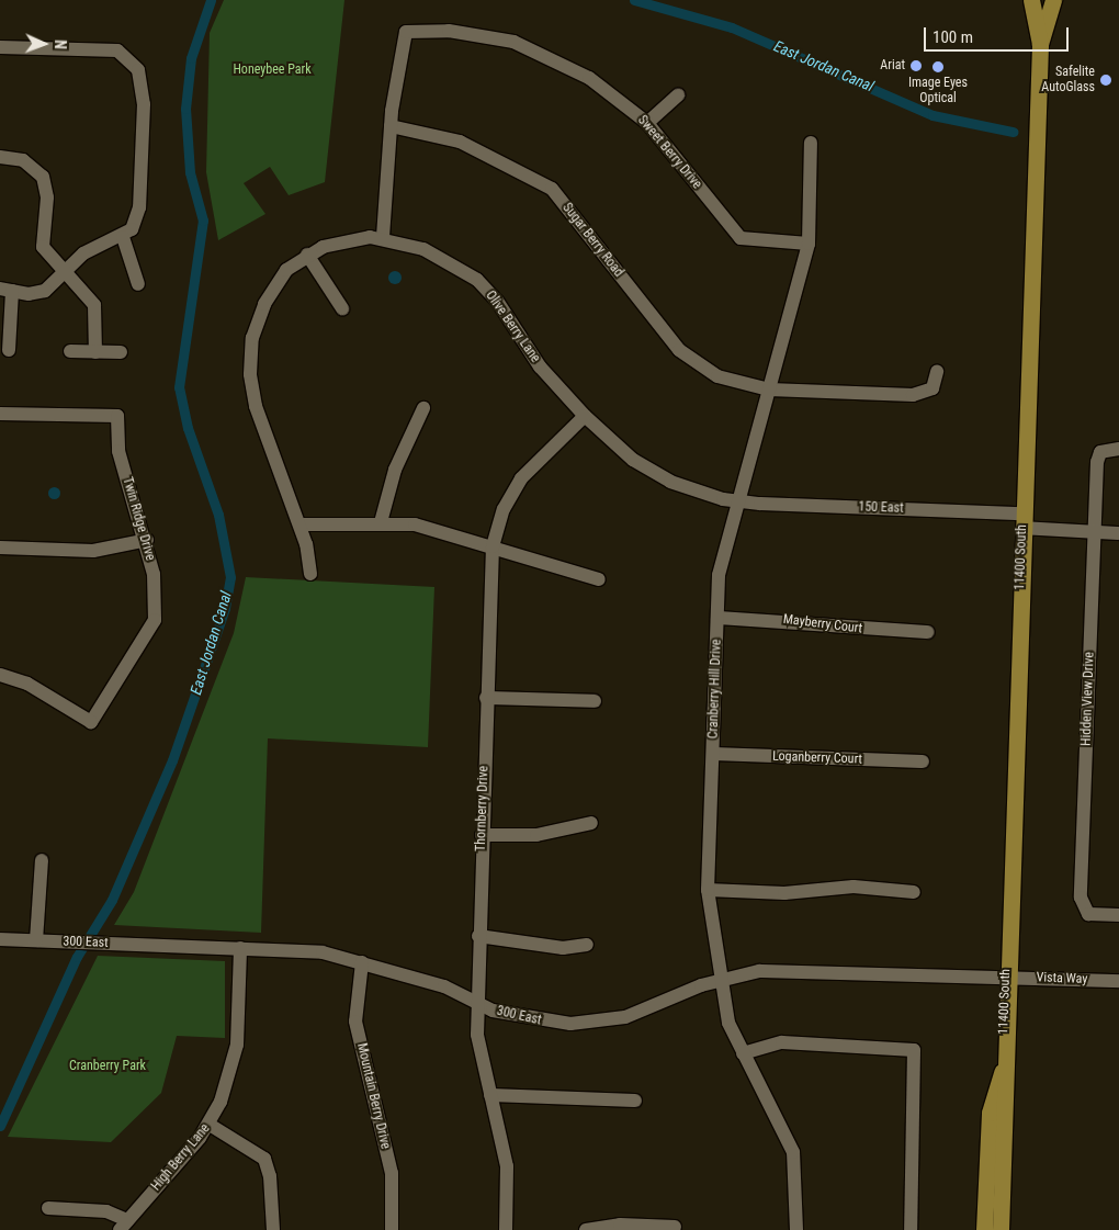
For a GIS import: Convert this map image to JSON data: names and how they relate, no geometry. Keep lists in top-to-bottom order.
{
  "streets": {
    "main road": ["11400 South"],
    "street": [
      "Sweet Berry Drive",
      "Sugar Berry Road",
      "Olive Berry Lane",
      "150 East",
      "Twin Ridge Drive",
      "Mayberry Court",
      "Cranberry Hill Drive",
      "Hidden View Drive",
      "Loganberry Court",
      "Thornberry Drive",
      "300 East",
      "Vista Way",
      "Mountain Berry Drive",
      "High Berry Lane"
    ]
  },
  "crossings": [
    ["Sweet Berry Drive", "Sugar Berry Road"],
    ["Sweet Berry Drive", "Olive Berry Lane"],
    ["Sweet Berry Drive", "Cranberry Hill Drive"],
    ["Sugar Berry Road", "Cranberry Hill Drive"],
    ["Olive Berry Lane", "150 East"],
    ["Olive Berry Lane", "Cranberry Hill Drive"],
    ["Olive Berry Lane", "Thornberry Drive"],
    ["150 East", "11400 South"],
    ["150 East", "Cranberry Hill Drive"],
    ["150 East", "Hidden View Drive"],
    ["11400 South", "300 East"],
    ["11400 South", "Vista Way"],
    ["Mayberry Court", "Cranberry Hill Drive"],
    ["Cranberry Hill Drive", "Loganberry Court"],
    ["Cranberry Hill Drive", "300 East"],
    ["Thornberry Drive", "300 East"],
    ["300 East", "Vista Way"],
    ["300 East", "Mountain Berry Drive"],
    ["300 East", "High Berry Lane"]
  ],
  "water": ["East Jordan Canal"],
  "parks": ["Honeybee Park", "Cranberry Park"],
  "places": ["Ariat", "Image Eyes Optical", "Safelite AutoGlass"],
  "scale_bar": "100 m",
  "north": "right"
}
